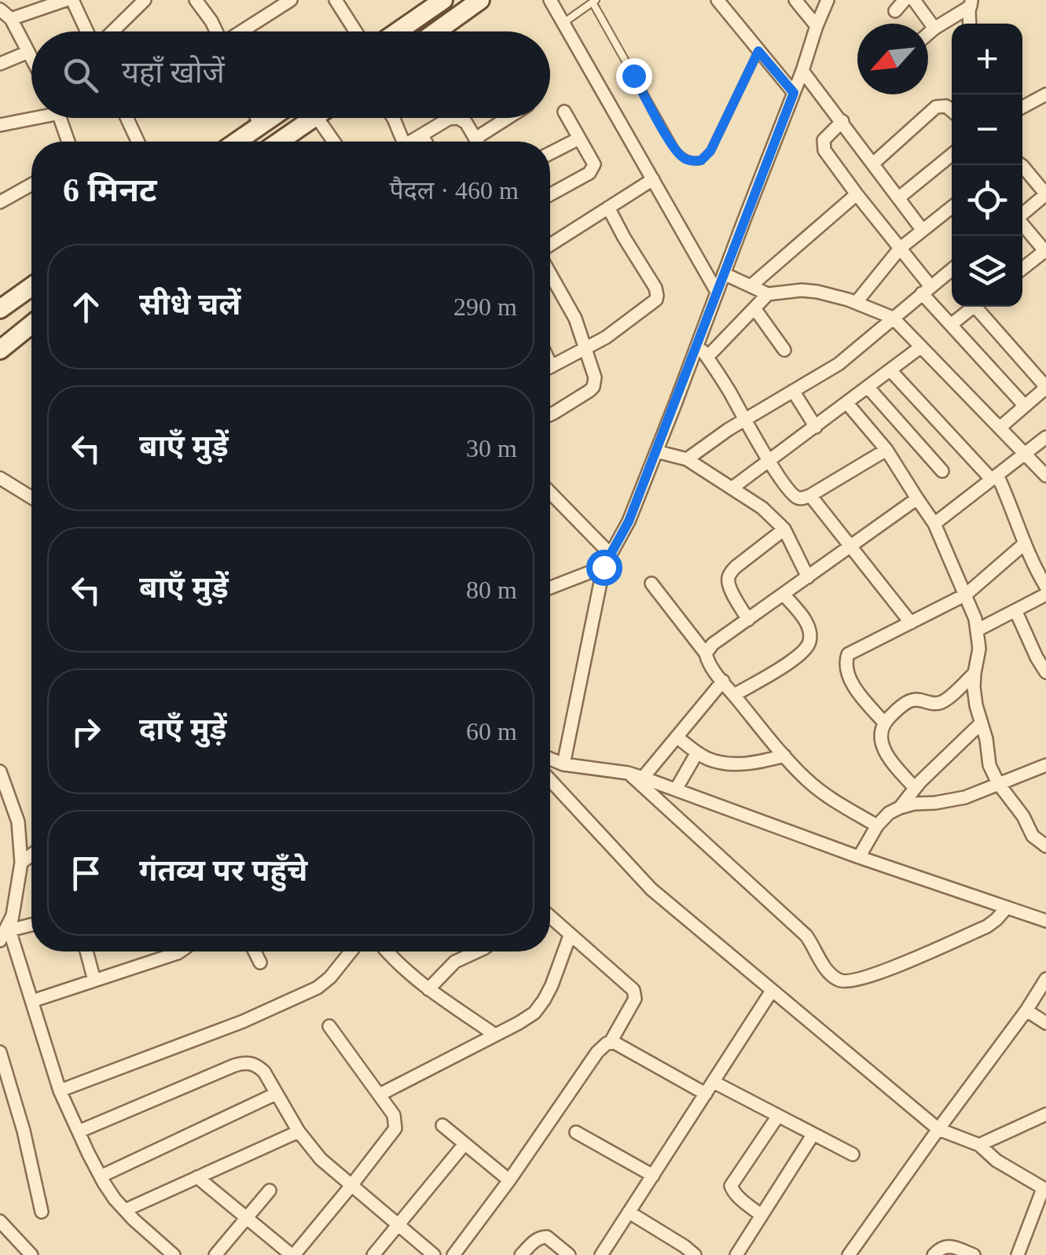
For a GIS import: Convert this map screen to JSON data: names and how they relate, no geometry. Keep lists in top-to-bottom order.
{
  "north": "bottom left",
  "page": {
    "map_buttons": ["+", "−"],
    "search": "यहाँ खोजें",
    "heading": ["6 मिनट", "पैदल · 460 m"],
    "list": [
      ["सीधे चलें", "290 m"],
      ["बाएँ मुड़ें", "30 m"],
      ["बाएँ मुड़ें", "80 m"],
      ["दाएँ मुड़ें", "60 m"],
      "गंतव्य पर पहुँचे"
    ]
  }
}
